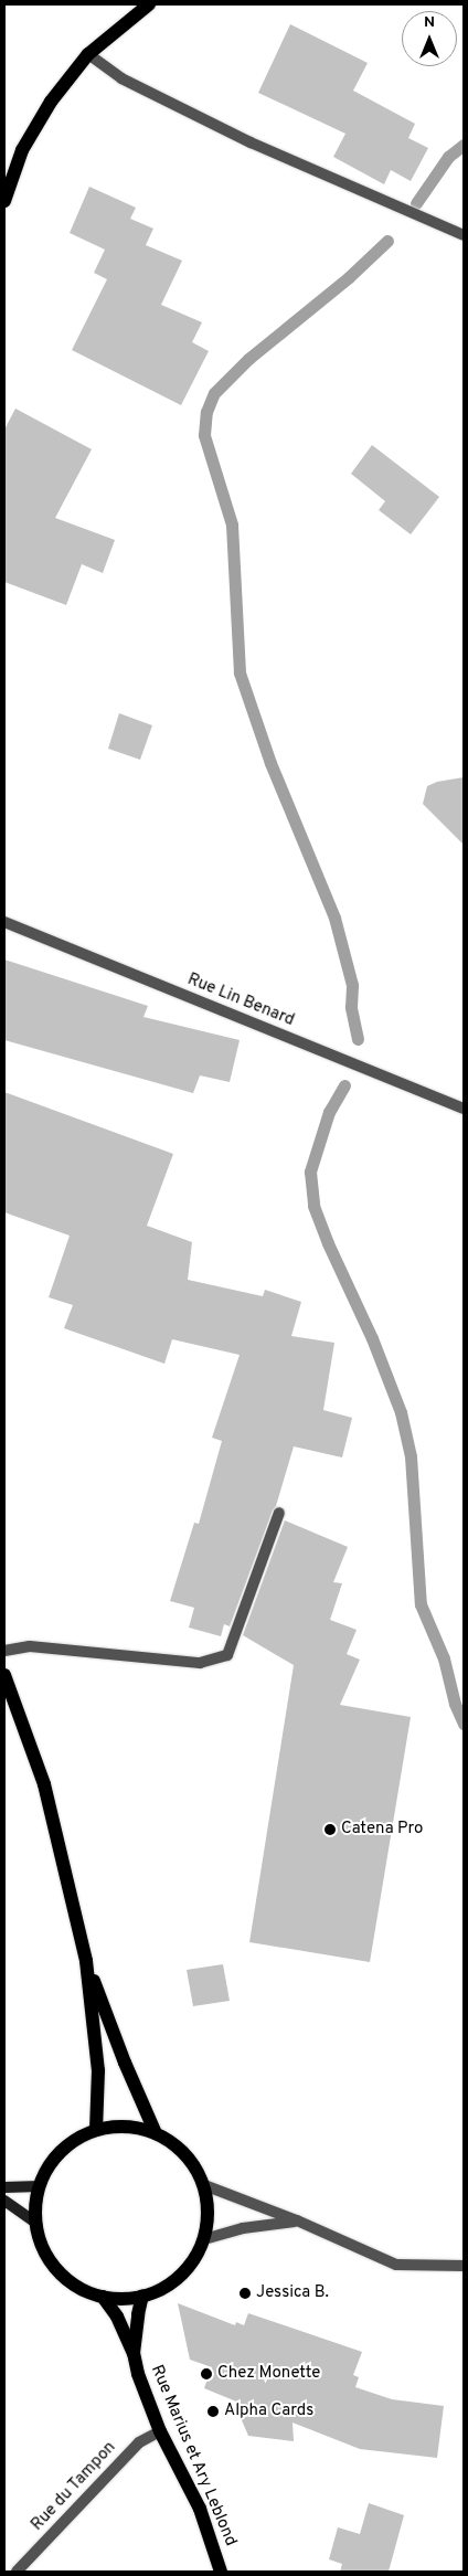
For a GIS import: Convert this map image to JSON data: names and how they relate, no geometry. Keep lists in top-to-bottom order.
{
  "streets": {
    "main road": ["Rue Marius et Ary Leblond"],
    "street": ["Rue Lin Benard", "Rue du Tampon"]
  },
  "crossings": [
    ["Rue Marius et Ary Leblond", "Rue du Tampon"]
  ],
  "places": [
    "Catena Pro",
    "Jessica B.",
    "Chez Monette",
    "Alpha Cards"
  ],
  "north": "top"
}
